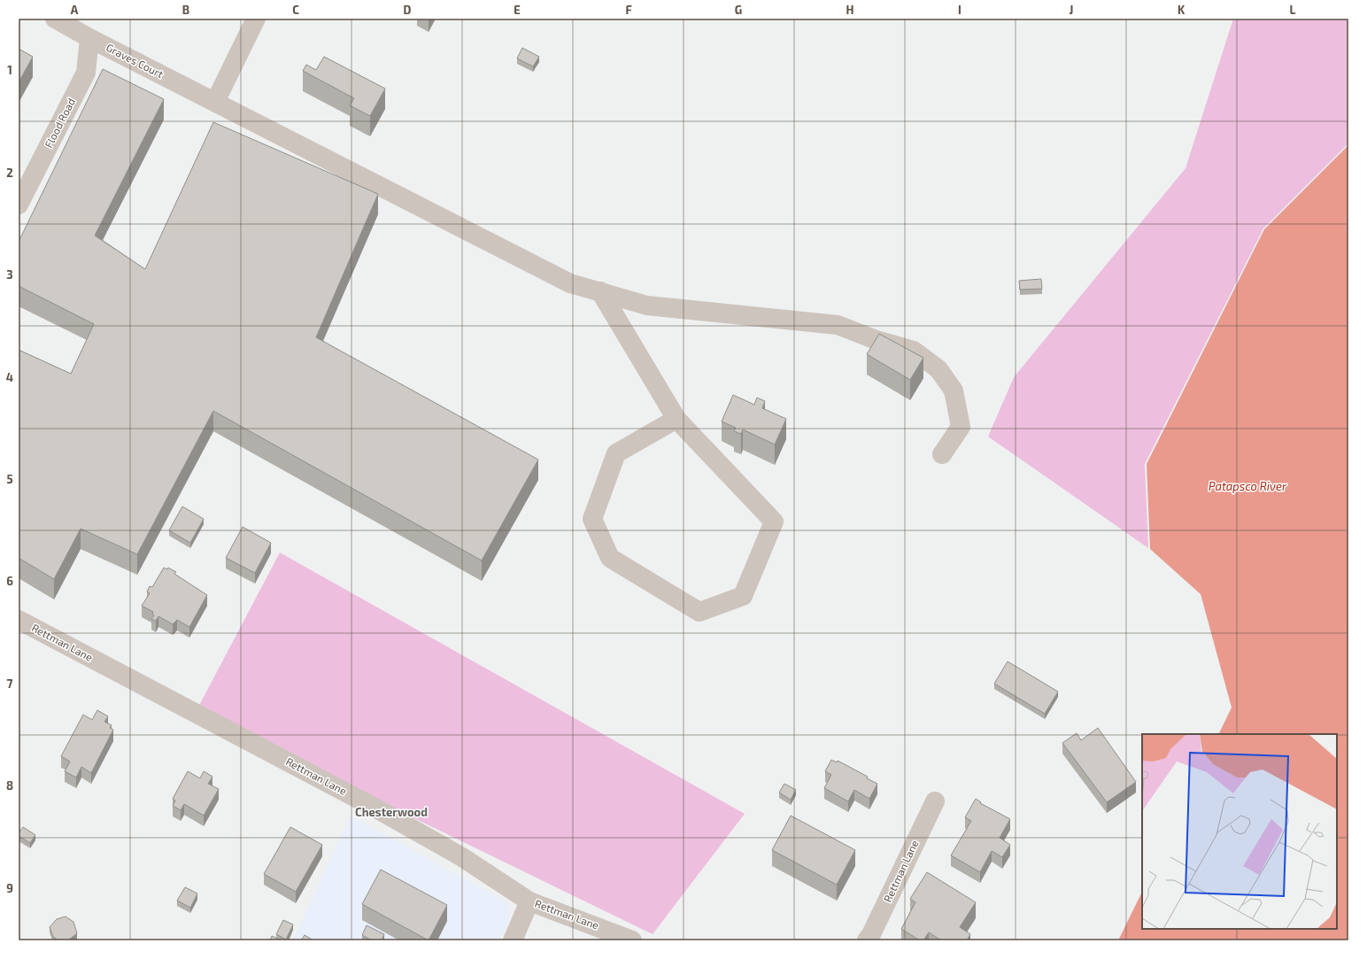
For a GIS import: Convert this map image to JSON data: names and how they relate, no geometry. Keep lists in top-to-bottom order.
{
  "streets": {
    "street": ["Graves Court", "Flood Road", "Rettman Lane"]
  },
  "crossings": [
    ["Graves Court", "Flood Road"]
  ],
  "districts": ["Chesterwood"],
  "water": ["Patapsco River"],
  "grid": {
    "columns": [
      "A",
      "B",
      "C",
      "D",
      "E",
      "F",
      "G",
      "H",
      "I",
      "J",
      "K",
      "L"
    ],
    "rows": [
      "1",
      "2",
      "3",
      "4",
      "5",
      "6",
      "7",
      "8",
      "9"
    ]
  }
}
